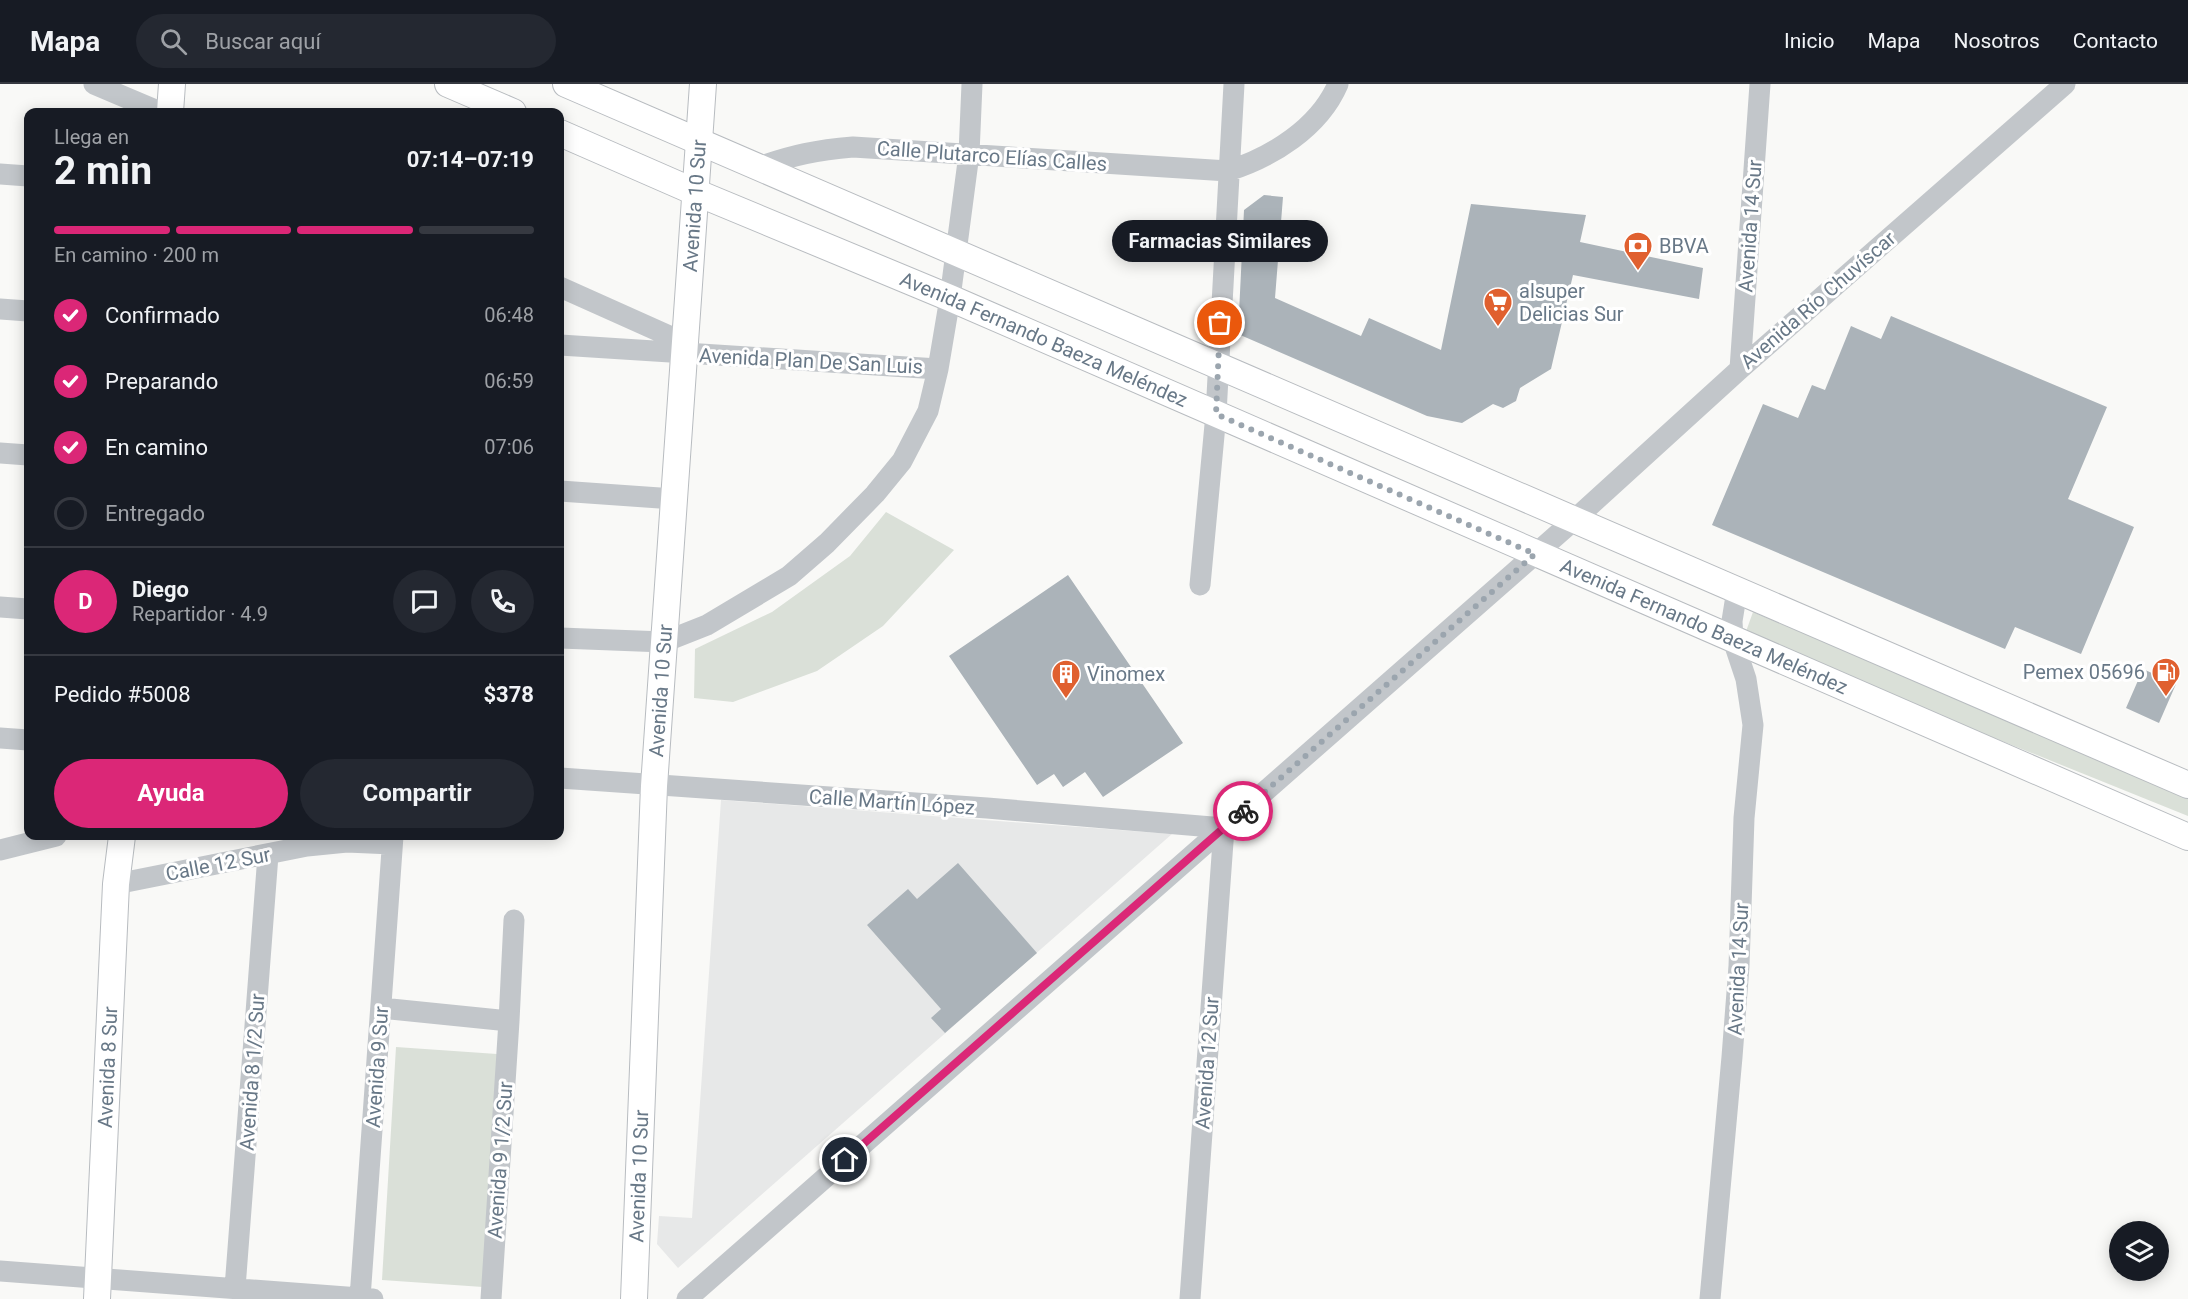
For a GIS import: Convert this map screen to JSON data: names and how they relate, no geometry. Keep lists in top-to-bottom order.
{
  "streets": {
    "main road": ["Avenida 10 Sur", "Avenida Fernando Baeza Meléndez", "Avenida 8 Sur"],
    "street": [
      "Calle Plutarco Elías Calles",
      "Avenida 14 Sur",
      "Avenida Río Chuvíscar",
      "Avenida Plan De San Luis",
      "Calle Martín López",
      "Calle 12 Sur",
      "Avenida 12 Sur",
      "Avenida 9 Sur",
      "Avenida 8 1/2 Sur",
      "Avenida 9 1/2 Sur"
    ]
  },
  "crossings": [
    ["Avenida 10 Sur", "Avenida Fernando Baeza Meléndez"],
    ["Avenida 10 Sur", "Avenida Plan De San Luis"],
    ["Avenida 10 Sur", "Calle Martín López"],
    ["Avenida 14 Sur", "Avenida Río Chuvíscar"],
    ["Avenida 14 Sur", "Avenida Fernando Baeza Meléndez"],
    ["Avenida Río Chuvíscar", "Avenida Fernando Baeza Meléndez"],
    ["Avenida Río Chuvíscar", "Calle Martín López"],
    ["Avenida Río Chuvíscar", "Avenida 12 Sur"],
    ["Calle Martín López", "Avenida 12 Sur"],
    ["Calle 12 Sur", "Avenida 8 Sur"],
    ["Calle 12 Sur", "Avenida 9 Sur"],
    ["Calle 12 Sur", "Avenida 8 1/2 Sur"]
  ],
  "places": {
    "bank": ["BBVA"],
    "other": ["Farmacias Similares"],
    "supermarket": ["alsuper Delicias Sur"],
    "fuel station": ["Pemex 05696"],
    "building": ["Vinomex"]
  },
  "page": {
    "header": "Mapa",
    "search": "Buscar aquí",
    "nav": [
      "Inicio",
      "Mapa",
      "Nosotros",
      "Contacto"
    ],
    "heading": ["2 min", "Llega en", "07:14–07:19"],
    "panel": [
      "Diego",
      "Repartidor · 4.9",
      "Pedido #5008",
      "$378"
    ],
    "bar": "En camino · 200 m",
    "bubble": "Farmacias Similares",
    "list": [
      ["Confirmado", "06:48"],
      ["Preparando", "06:59"],
      ["En camino", "07:06"],
      "Entregado"
    ],
    "round": "D",
    "buttons": ["Ayuda", "Compartir"]
  }
}
